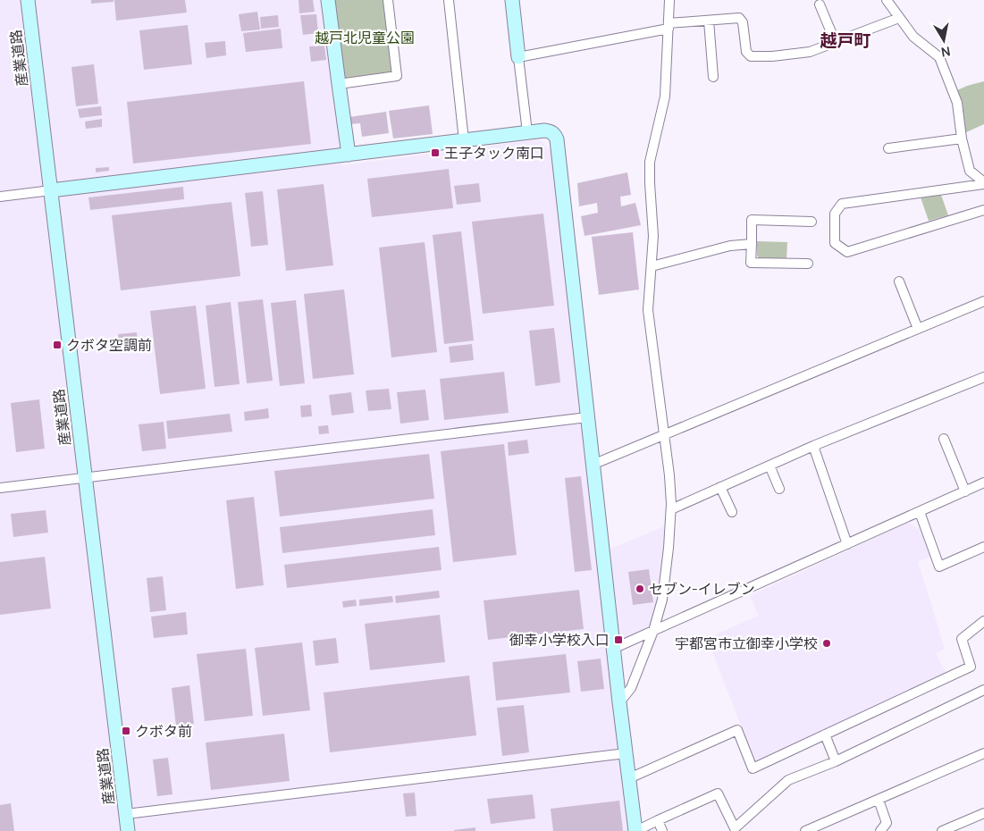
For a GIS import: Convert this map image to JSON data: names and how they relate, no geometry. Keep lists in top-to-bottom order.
{
  "streets": {
    "street": ["産業道路"]
  },
  "districts": ["越戸町"],
  "parks": ["越戸北児童公園"],
  "places": {
    "transit": [
      "王子タック南口",
      "クボタ空調前",
      "御幸小学校入口",
      "クボタ前"
    ],
    "other": ["セブン-イレブン", "宇都宮市立御幸小学校"]
  },
  "north": "bottom"
}
